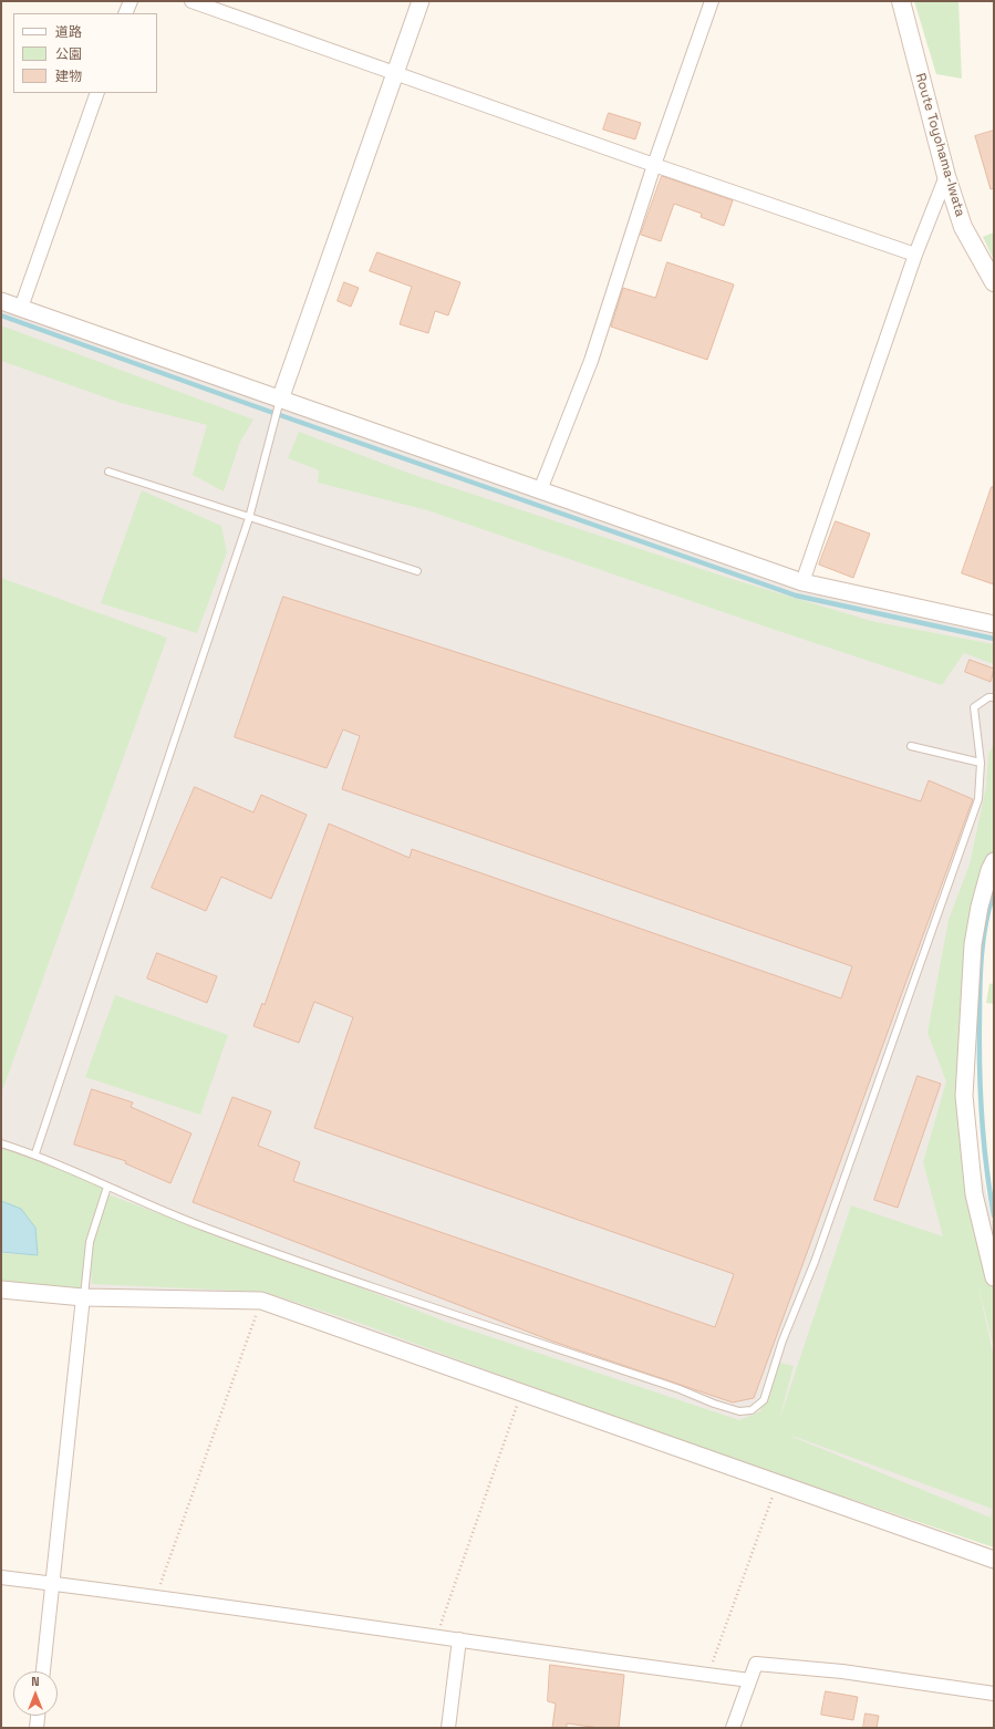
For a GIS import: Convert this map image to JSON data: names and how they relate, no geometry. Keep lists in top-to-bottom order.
{
  "streets": {
    "main road": ["Route Toyohama-Iwata"]
  },
  "legend": ["道路", "公園", "建物"],
  "north": "top"
}
